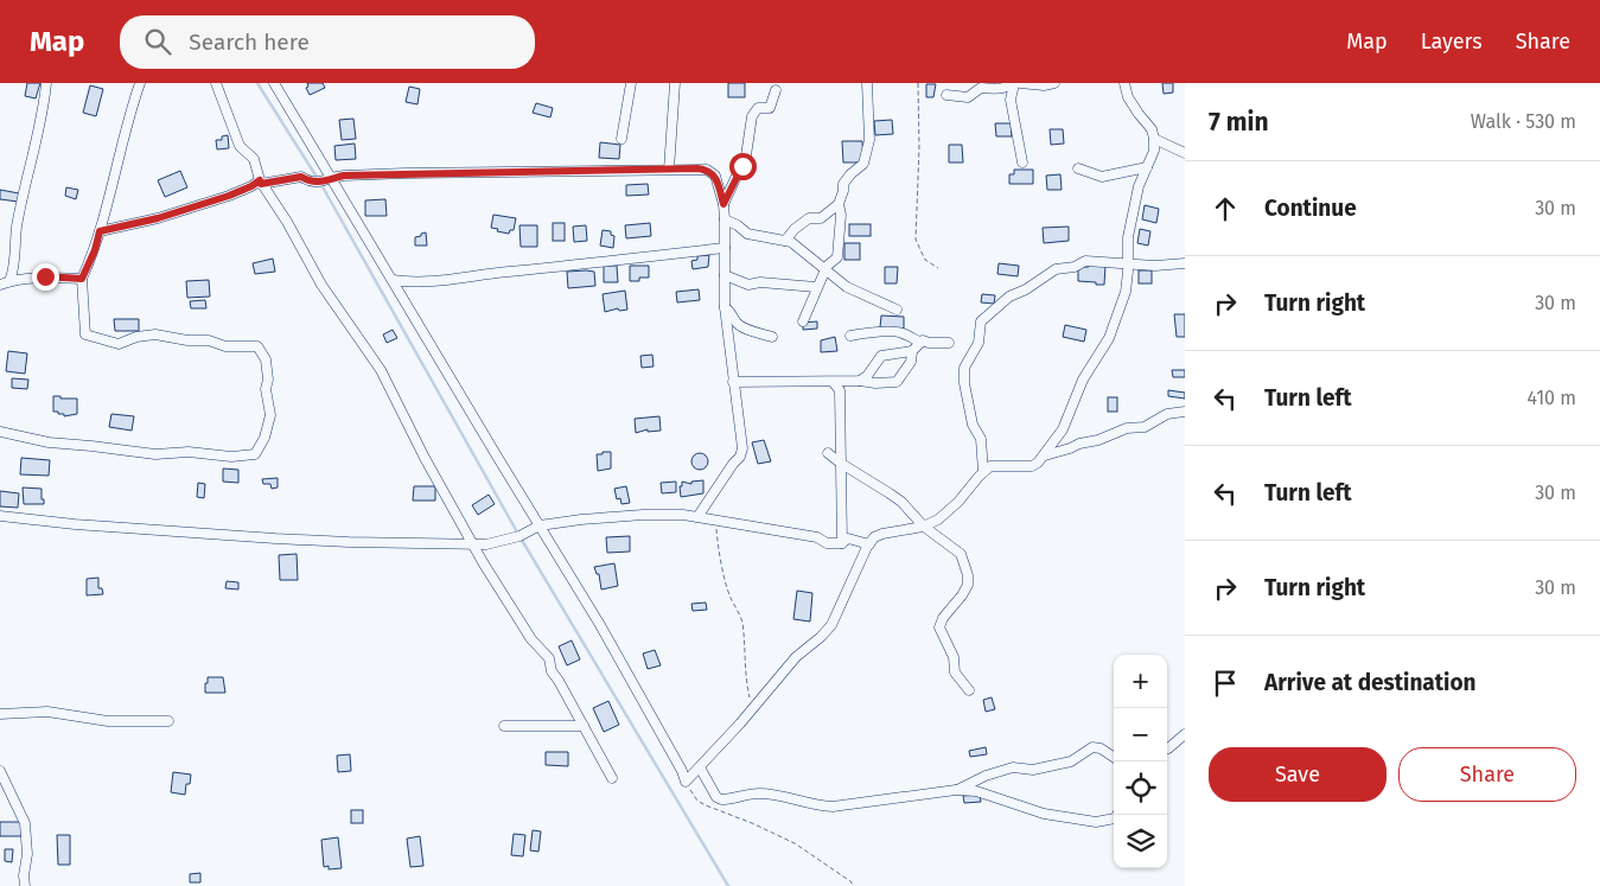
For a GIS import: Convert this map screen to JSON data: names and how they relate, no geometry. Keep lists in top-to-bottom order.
{
  "page": {
    "header": "Map",
    "search": "Search here",
    "nav": ["Map", "Layers", "Share"],
    "heading": ["7 min", "Walk · 530 m"],
    "list": [
      ["Continue", "30 m"],
      ["Turn right", "30 m"],
      ["Turn left", "410 m"],
      ["Turn left", "30 m"],
      ["Turn right", "30 m"],
      "Arrive at destination"
    ],
    "map_buttons": ["+", "−"],
    "buttons": ["Save", "Share"]
  }
}
